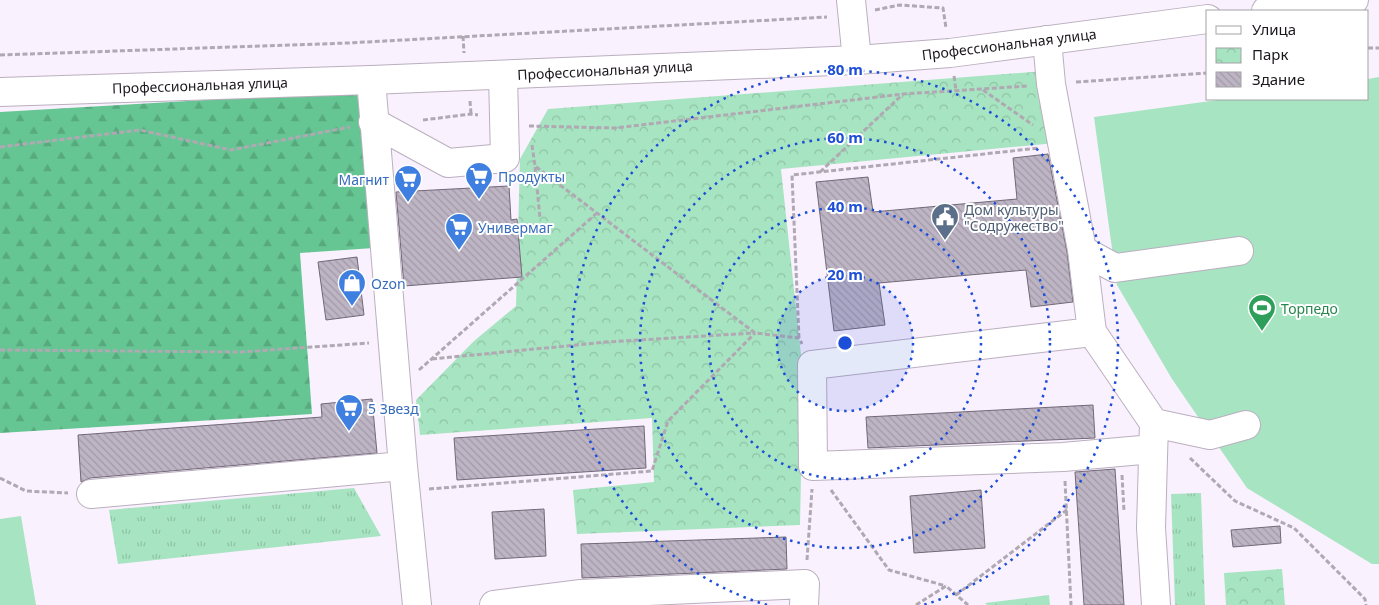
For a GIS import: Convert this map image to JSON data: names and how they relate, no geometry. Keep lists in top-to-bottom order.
{
  "streets": {
    "main road": ["Профессиональная улица"]
  },
  "places": {
    "supermarket": [
      "Продукты",
      "Магнит",
      "Универмаг",
      "5 Звезд"
    ],
    "public building": ["Дом культуры \"Содружество\""],
    "shop": ["Ozon"],
    "sports": ["Торпедо"]
  },
  "legend": ["Улица", "Парк", "Здание"],
  "rings": [
    "80 m",
    "60 m",
    "40 m",
    "20 m"
  ]
}
